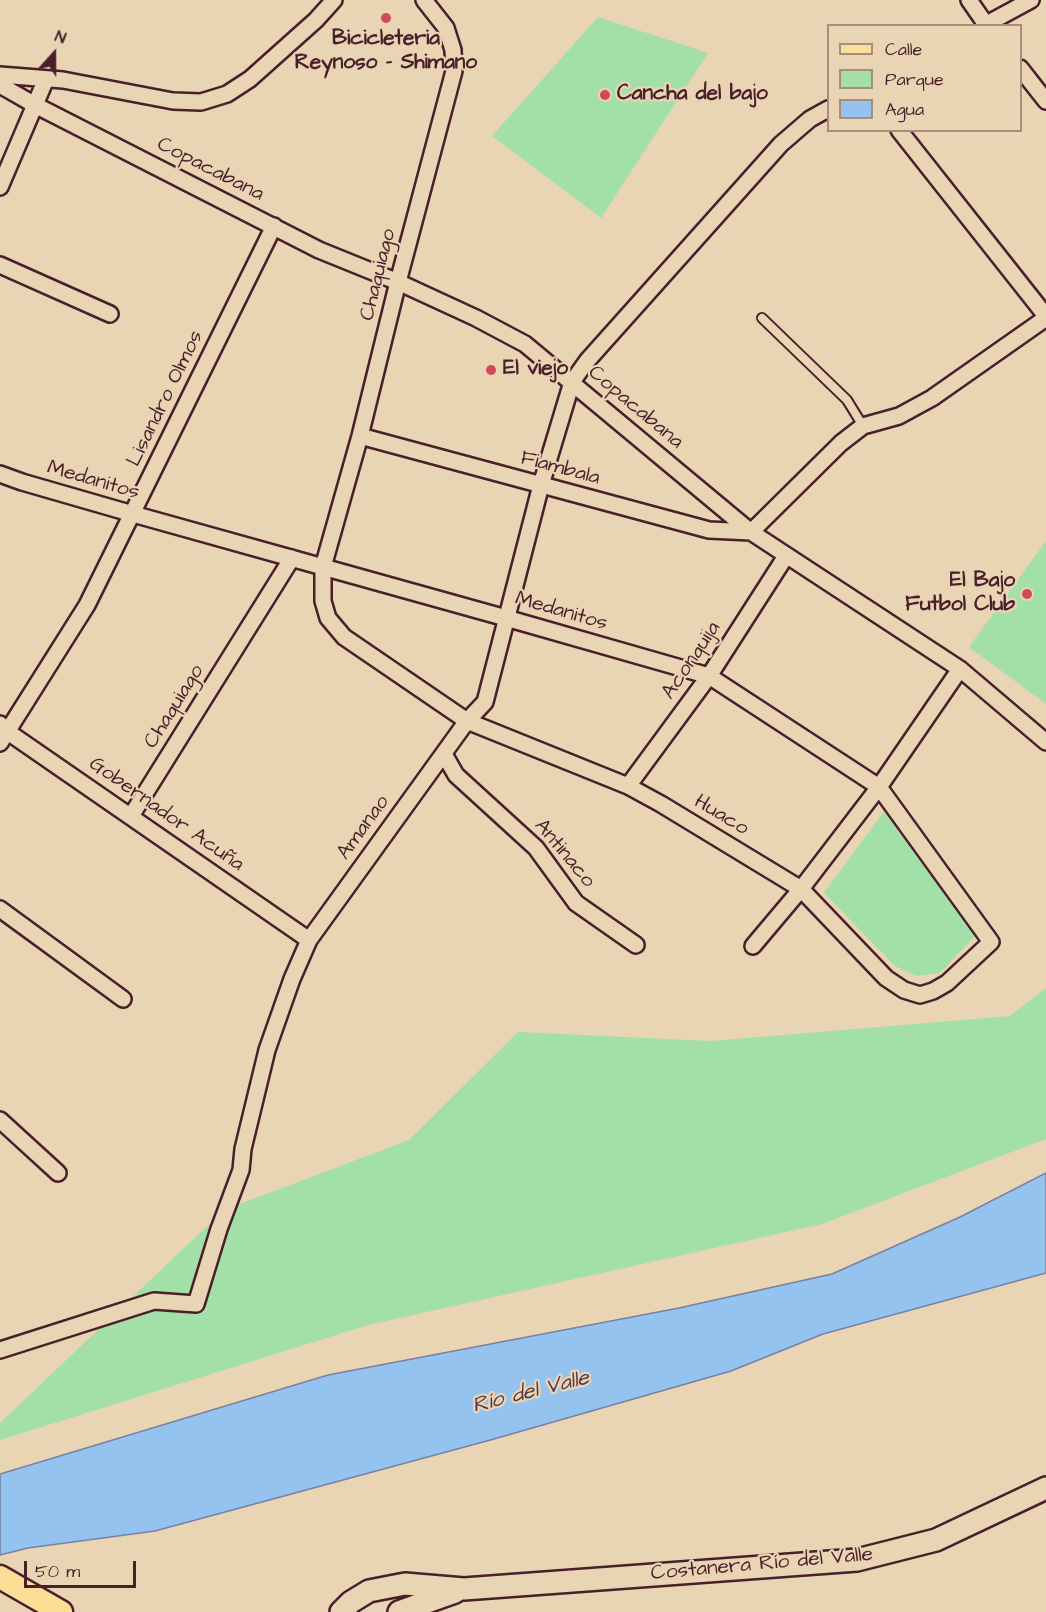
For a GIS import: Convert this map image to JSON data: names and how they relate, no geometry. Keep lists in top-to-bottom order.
{
  "streets": {
    "main road": ["Costanera Río del Valle"],
    "street": [
      "Copacabana",
      "Chaquiago",
      "Lisandro Olmos",
      "Fiambala",
      "Medanitos",
      "Aconquija",
      "Gobernador Acuña",
      "Huaco",
      "Amanao",
      "Antinaco"
    ]
  },
  "crossings": [
    ["Copacabana", "Chaquiago"],
    ["Copacabana", "Lisandro Olmos"],
    ["Copacabana", "Fiambala"],
    ["Copacabana", "Aconquija"],
    ["Copacabana", "Amanao"],
    ["Chaquiago", "Fiambala"],
    ["Chaquiago", "Medanitos"],
    ["Chaquiago", "Gobernador Acuña"],
    ["Lisandro Olmos", "Medanitos"],
    ["Lisandro Olmos", "Gobernador Acuña"],
    ["Fiambala", "Amanao"],
    ["Medanitos", "Aconquija"],
    ["Medanitos", "Huaco"],
    ["Medanitos", "Amanao"],
    ["Aconquija", "Huaco"],
    ["Gobernador Acuña", "Amanao"],
    ["Huaco", "Amanao"],
    ["Amanao", "Antinaco"]
  ],
  "water": ["Río del Valle"],
  "places": [
    "Bicicleteria Reynoso - Shimano",
    "Cancha del bajo",
    "El viejo",
    "El Bajo Futbol Club"
  ],
  "legend": ["Calle", "Parque", "Agua"],
  "scale_bar": "50 m",
  "north": "top"
}
